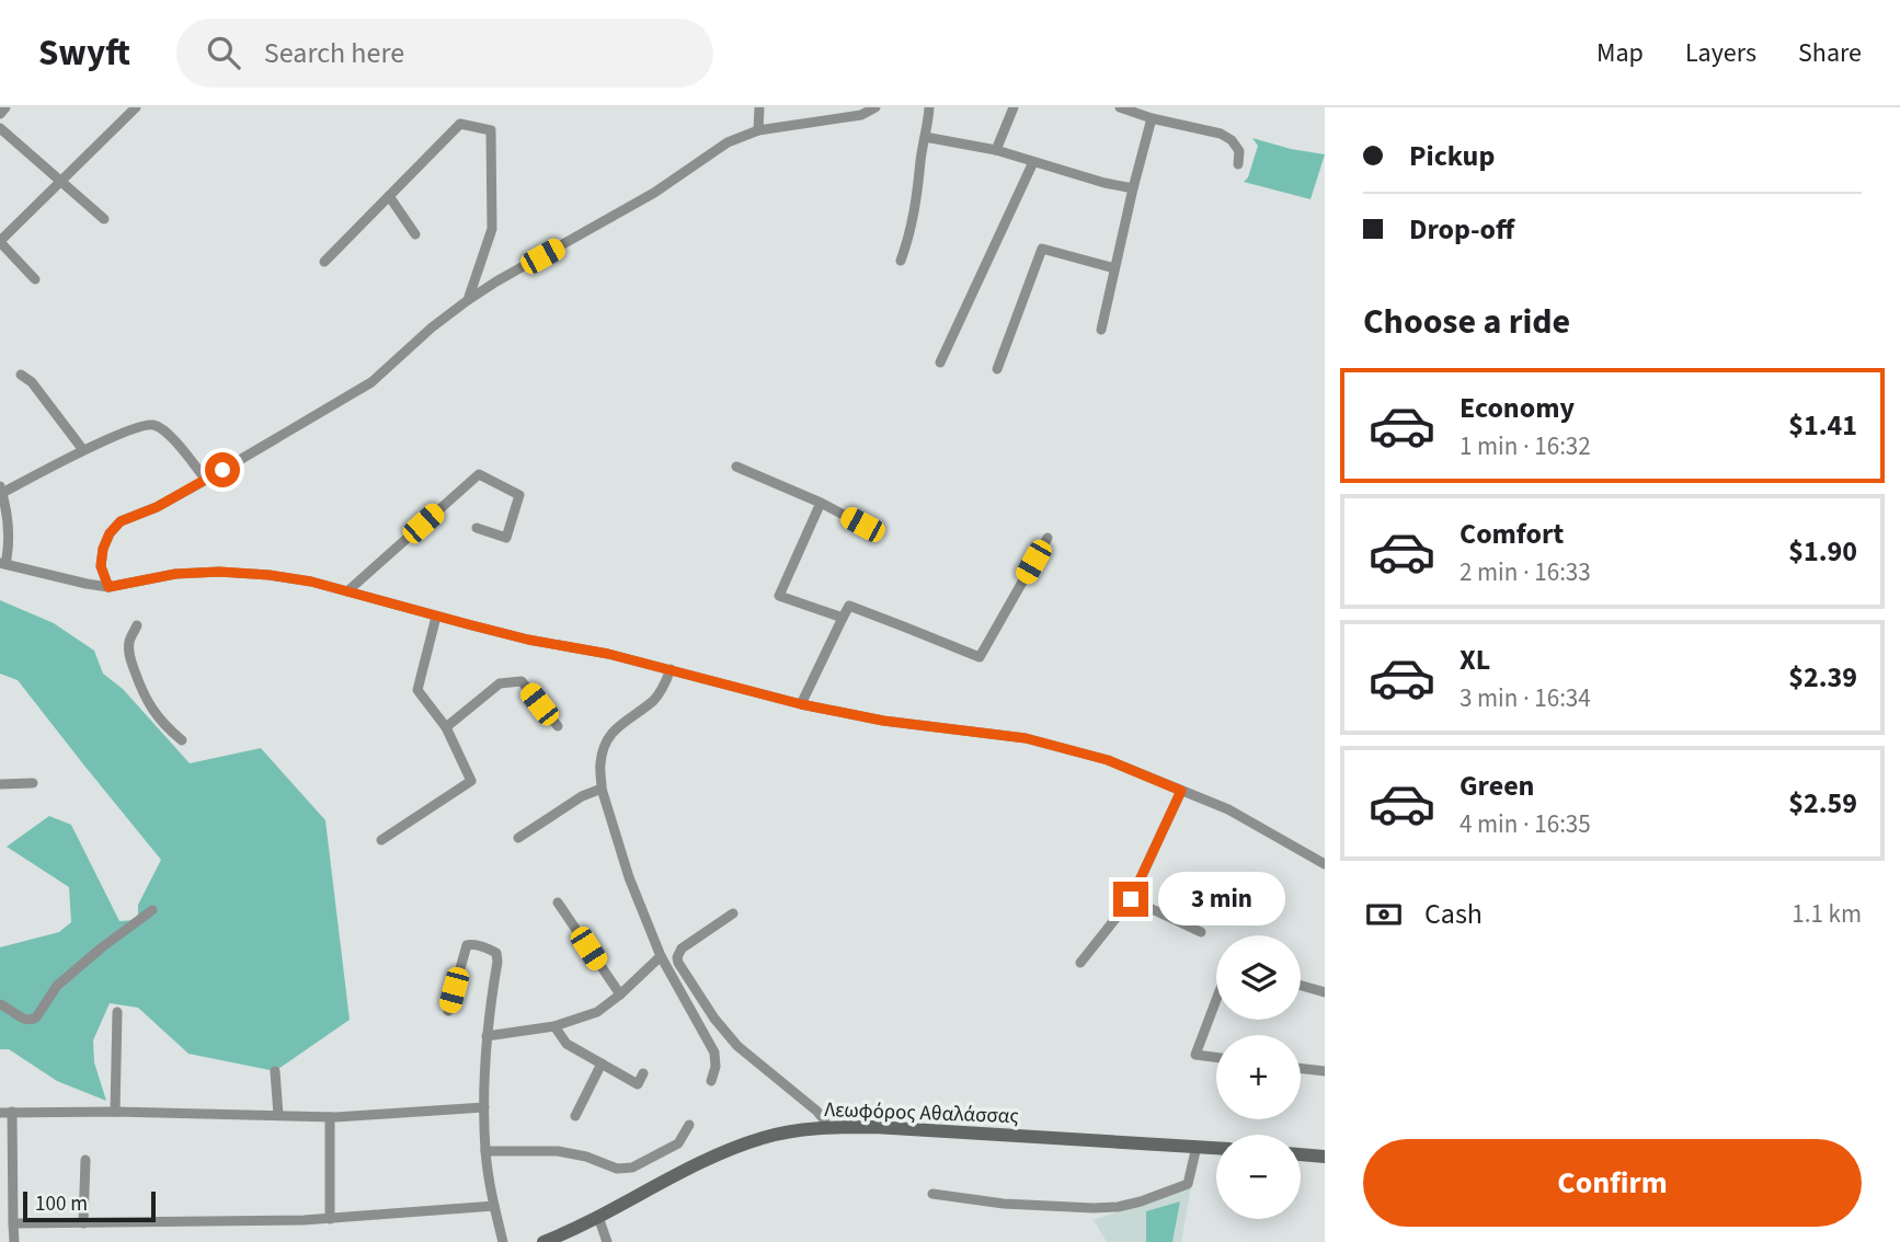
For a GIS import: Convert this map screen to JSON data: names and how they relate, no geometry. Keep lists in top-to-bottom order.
{
  "streets": {
    "main road": ["Λεωφόρος Αθαλάσσας"]
  },
  "scale_bar": "100 m",
  "page": {
    "header": "Swyft",
    "search": "Search here",
    "nav": ["Map", "Layers", "Share"],
    "banner": ["Pickup", "Drop-off"],
    "heading": "Choose a ride",
    "list": [
      {
        "name": "Economy",
        "note": "1 min · 16:32",
        "value": "$1.41"
      },
      {
        "name": "Comfort",
        "note": "2 min · 16:33",
        "value": "$1.90"
      },
      {
        "name": "XL",
        "note": "3 min · 16:34",
        "value": "$2.39"
      },
      {
        "name": "Green",
        "note": "4 min · 16:35",
        "value": "$2.59"
      }
    ],
    "bubble": "3 min",
    "pay": ["Cash", "1.1 km"],
    "map_buttons": ["+", "−"],
    "buttons": "Confirm",
    "scale": "100 m"
  }
}
